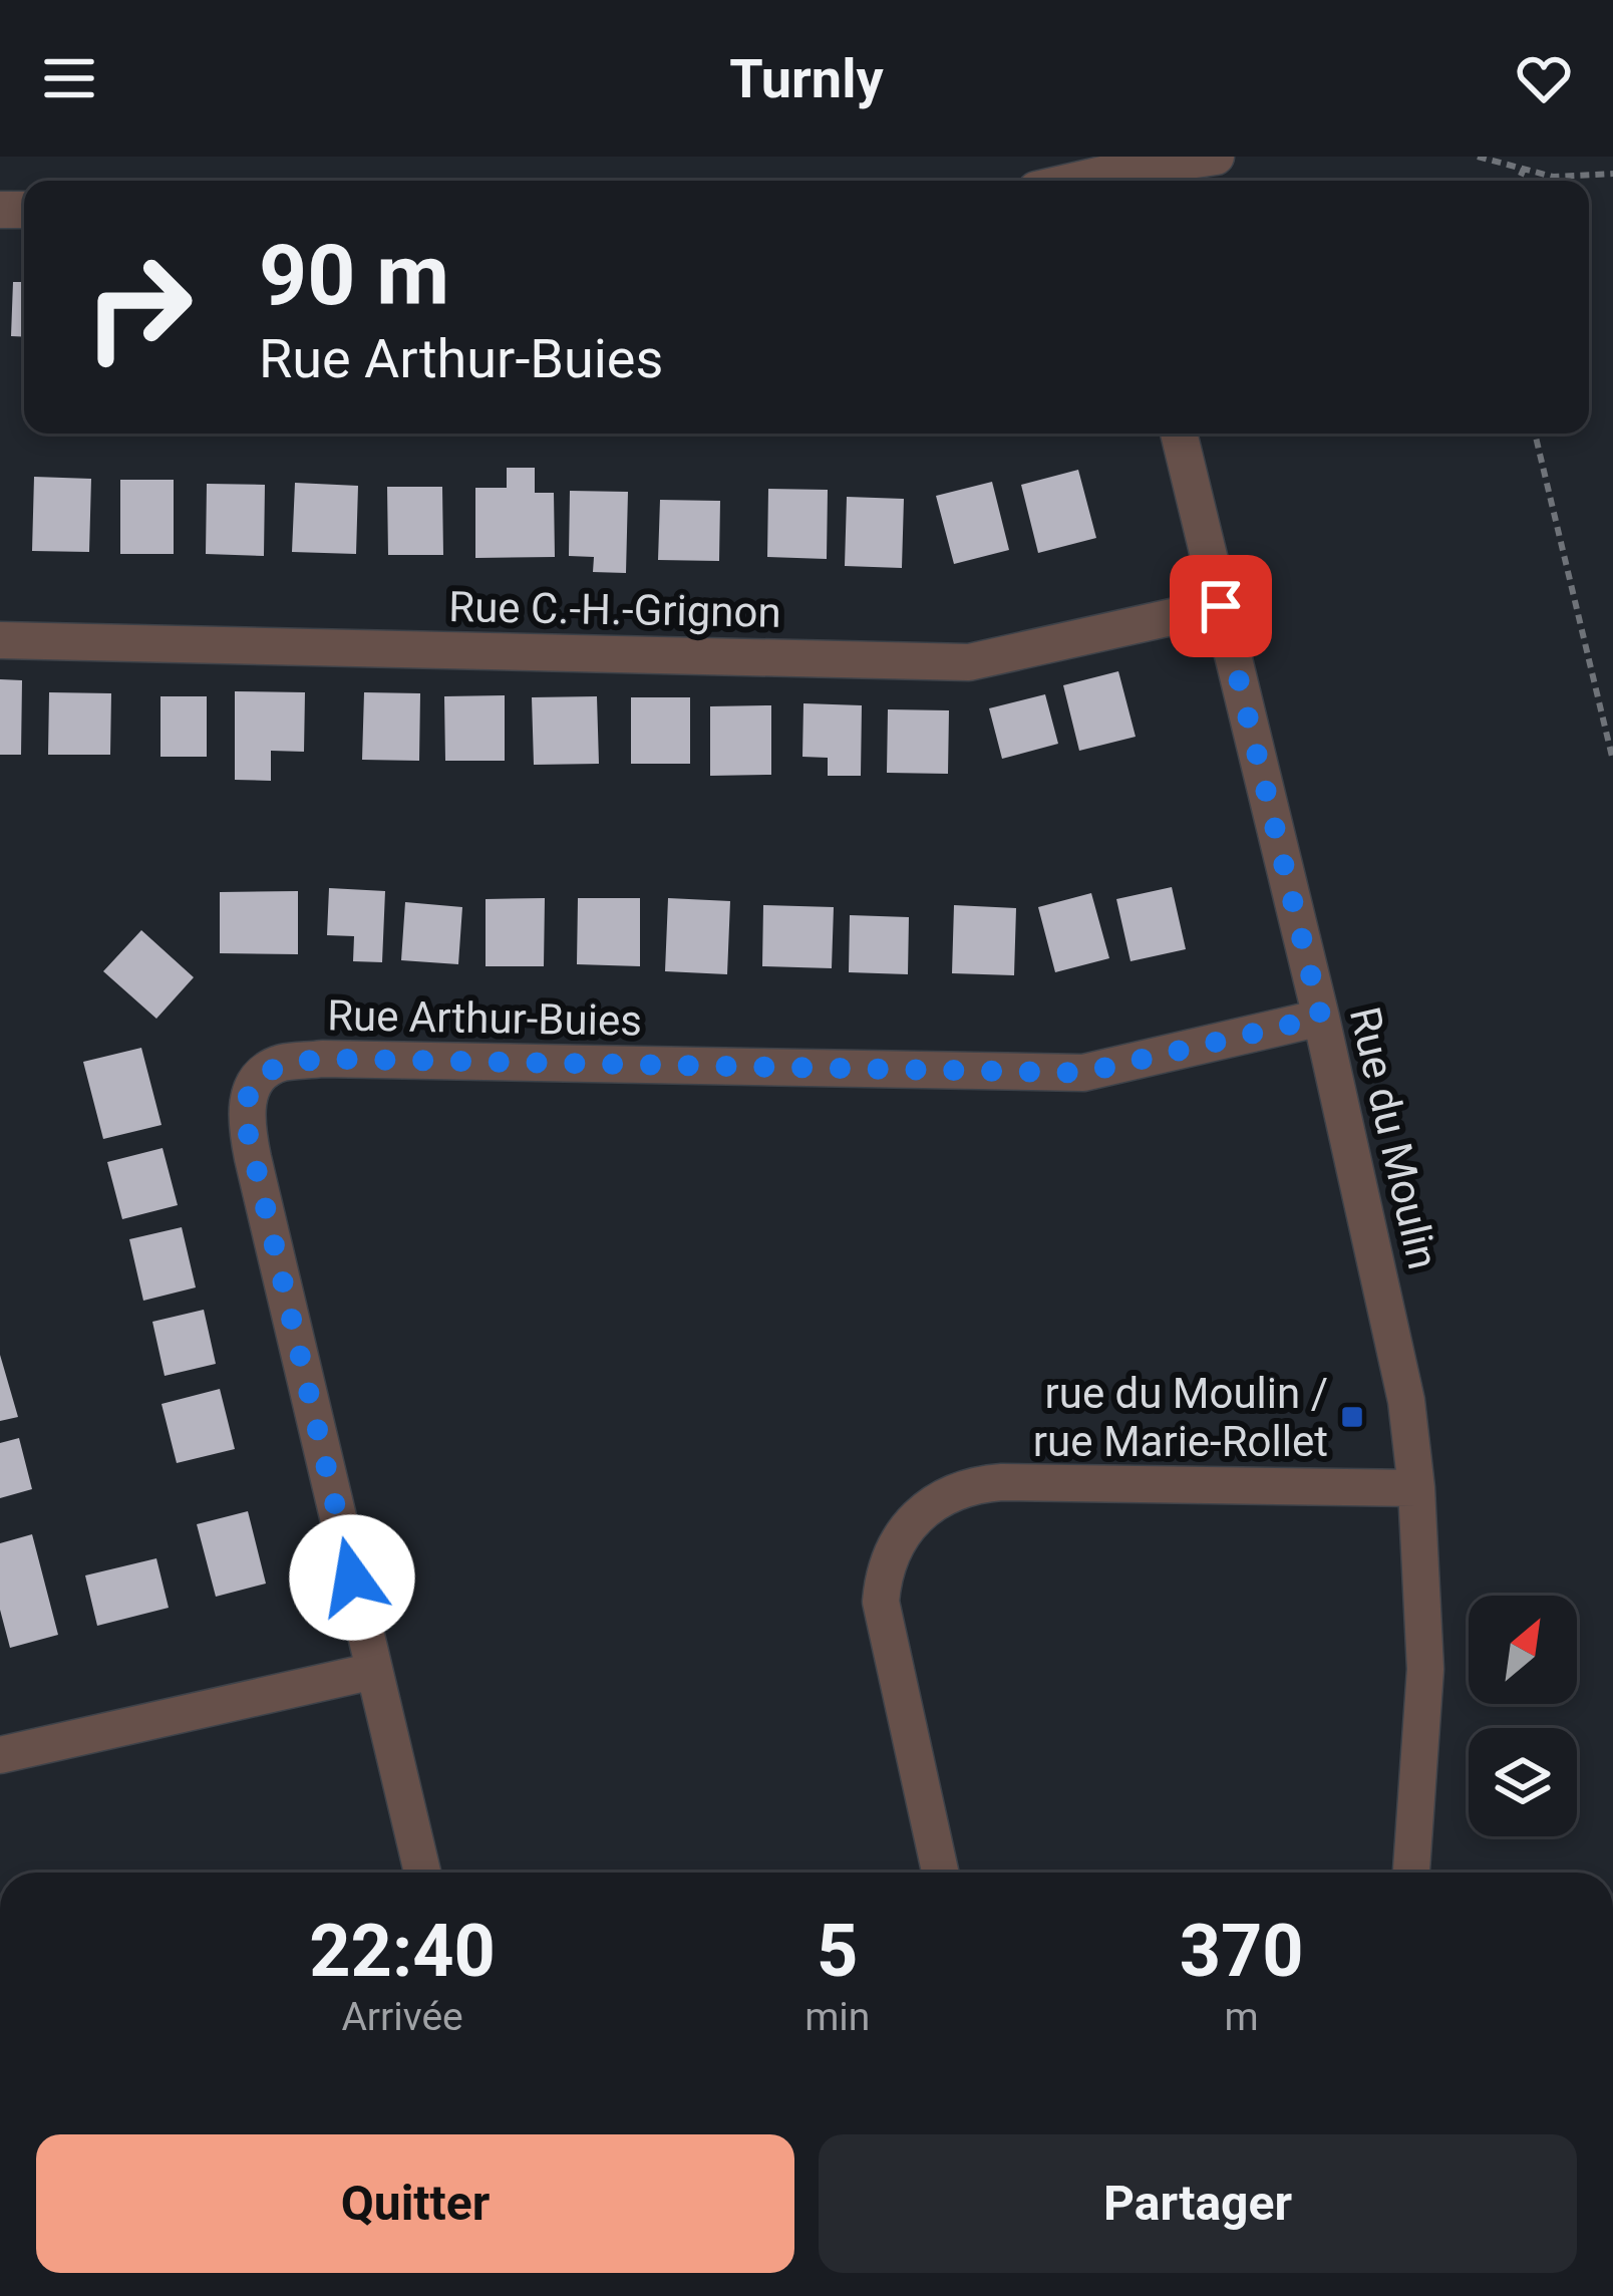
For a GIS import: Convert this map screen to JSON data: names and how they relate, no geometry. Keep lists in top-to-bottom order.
{
  "streets": {
    "street": ["Rue C.-H.-Grignon", "Rue Arthur-Buies", "Rue du Moulin"]
  },
  "crossings": [
    ["Rue C.-H.-Grignon", "Rue du Moulin"],
    ["Rue Arthur-Buies", "Rue du Moulin"]
  ],
  "places": {
    "transit": ["rue du Moulin / rue Marie-Rollet"]
  },
  "north": "top right",
  "page": {
    "header": "Turnly",
    "turn": ["90 m", "Rue Arthur-Buies"],
    "eta": [
      "22:40",
      "Arrivée",
      "5",
      "min",
      "370",
      "m"
    ],
    "buttons": ["Quitter", "Partager"]
  }
}
